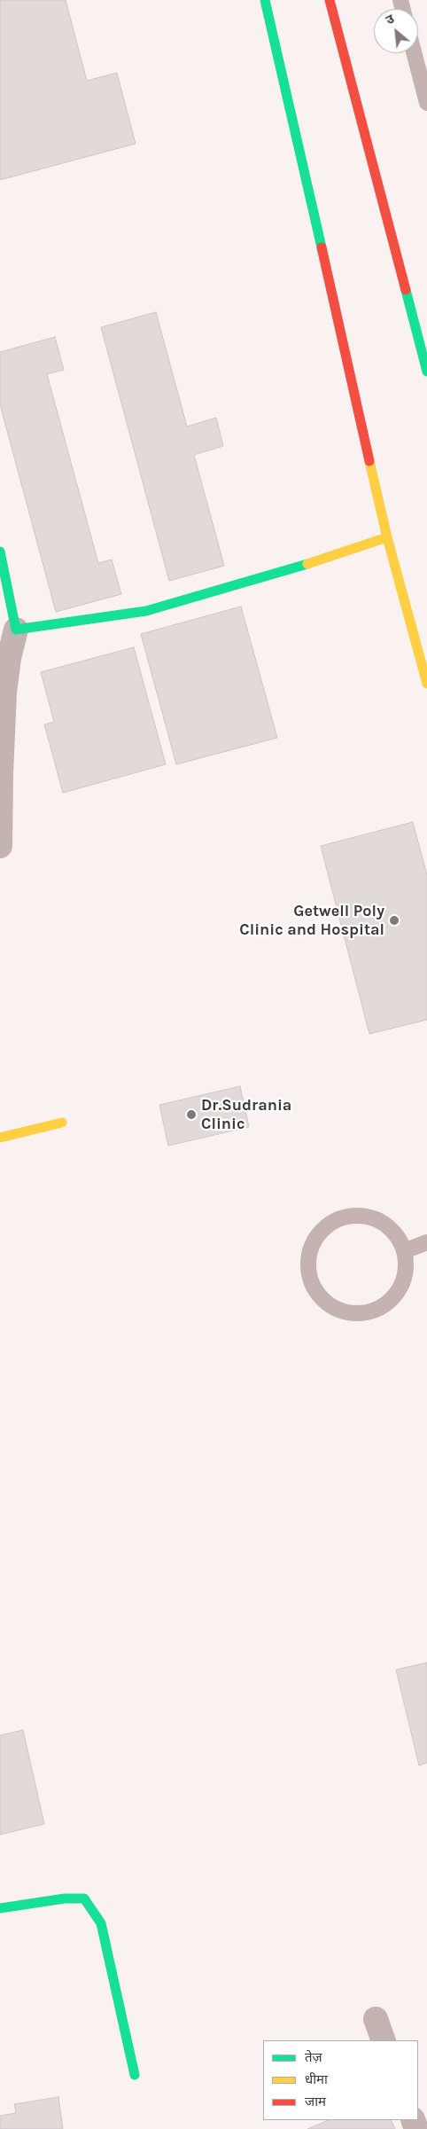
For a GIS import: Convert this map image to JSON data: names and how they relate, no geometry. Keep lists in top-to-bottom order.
{
  "places": ["Getwell Poly Clinic and Hospital", "Dr.Sudrania Clinic"],
  "legend": ["तेज़", "धीमा", "जाम"],
  "north": "top left"
}
